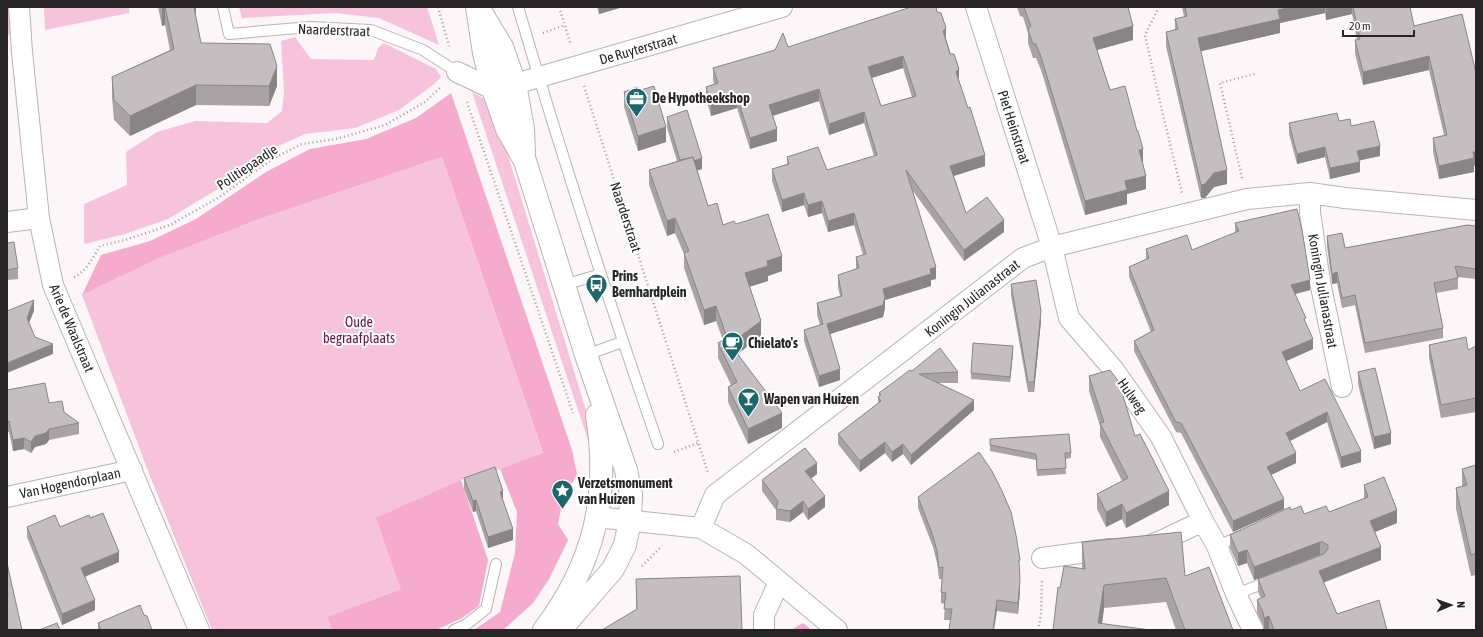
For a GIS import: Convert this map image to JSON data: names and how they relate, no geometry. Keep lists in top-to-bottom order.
{
  "streets": {
    "street": [
      "Naarderstraat",
      "De Ruyterstraat",
      "Piet Heinstraat",
      "Koningin Julianastraat",
      "Arie de Waalstraat",
      "Hulweg",
      "Van Hogendorplaan"
    ],
    "path": ["Politiepaadje"]
  },
  "crossings": [
    ["Naarderstraat", "De Ruyterstraat"],
    ["Naarderstraat", "Politiepaadje"],
    ["Naarderstraat", "Koningin Julianastraat"],
    ["Piet Heinstraat", "Koningin Julianastraat"],
    ["Piet Heinstraat", "Hulweg"],
    ["Politiepaadje", "Arie de Waalstraat"],
    ["Koningin Julianastraat", "Hulweg"],
    ["Arie de Waalstraat", "Van Hogendorplaan"]
  ],
  "parks": ["Oude begraafplaats"],
  "places": {
    "office": ["De Hypotheekshop"],
    "bus stop": ["Prins Bernhardplein"],
    "cafe": ["Chielato's"],
    "bar": ["Wapen van Huizen"],
    "place": ["Verzetsmonument van Huizen"]
  },
  "scale_bar": "20 m",
  "north": "right"
}
